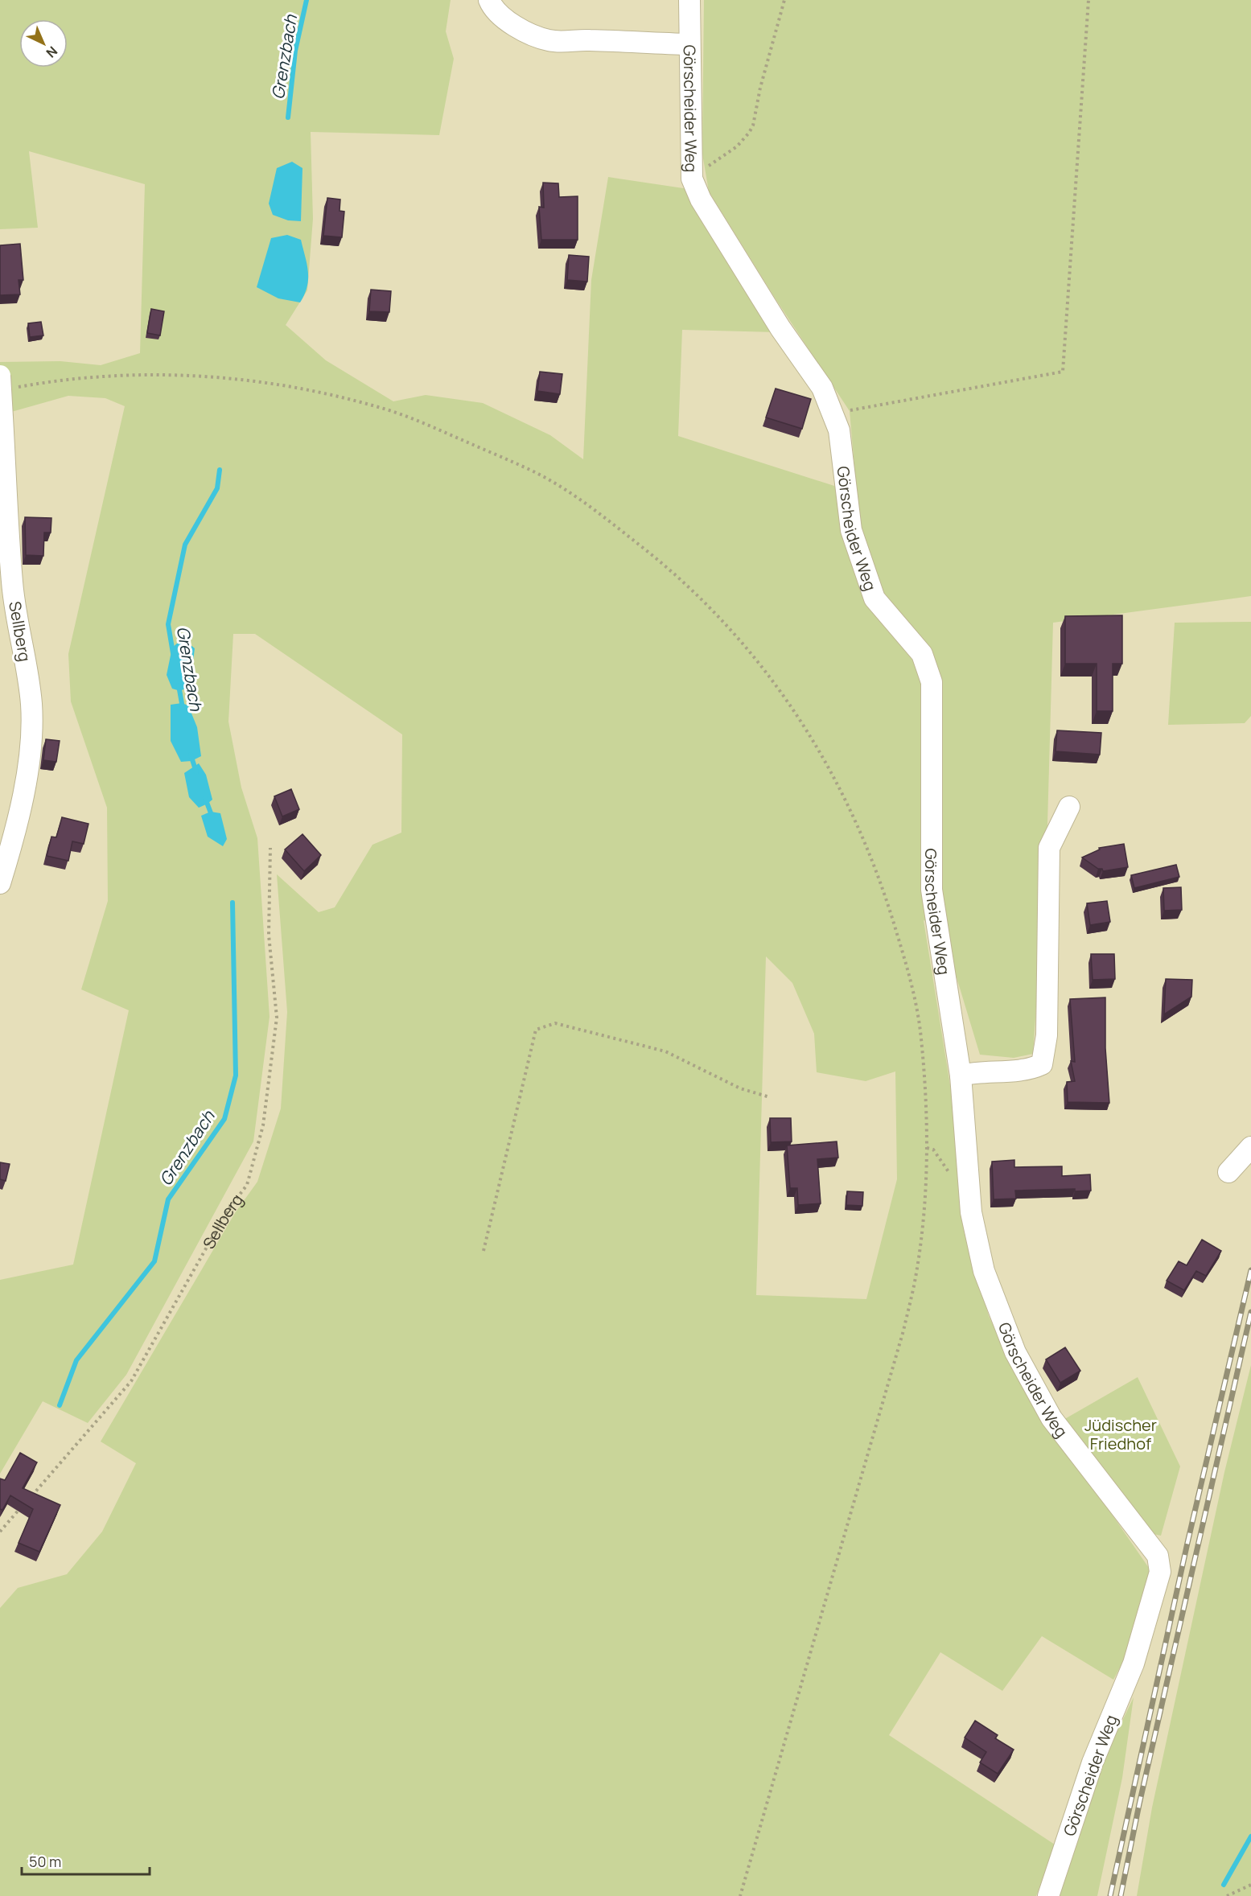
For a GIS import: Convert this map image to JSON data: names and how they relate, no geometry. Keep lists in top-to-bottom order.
{
  "streets": {
    "street": ["Görscheider Weg", "Sellberg"]
  },
  "water": ["Grenzbach"],
  "parks": ["Jüdischer Friedhof"],
  "scale_bar": "50 m",
  "north": "bottom right"
}
